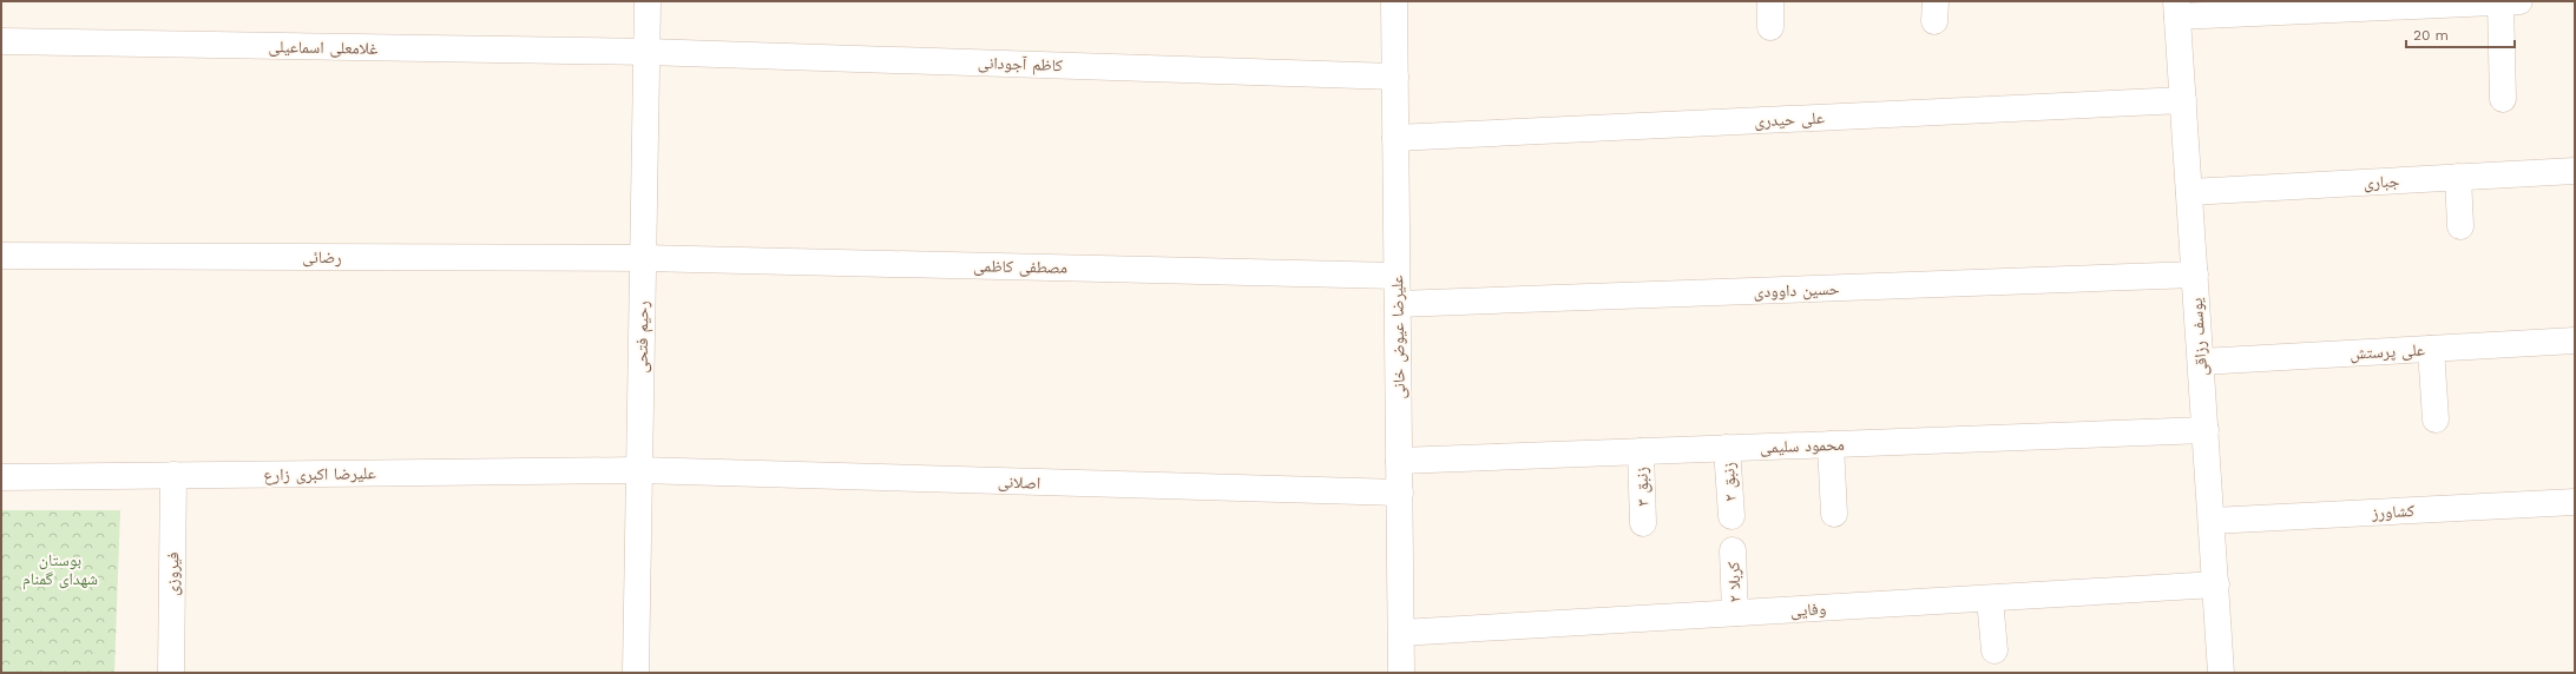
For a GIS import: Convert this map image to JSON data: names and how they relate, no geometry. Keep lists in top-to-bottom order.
{
  "streets": {
    "street": [
      "غلامعلی اسماعیلی",
      "کاظم آجودانی",
      "علی حیدری",
      "جباری",
      "رضائی",
      "مصطفی کاظمی",
      "حسین داوودی",
      "رحیم فتحی",
      "علیرضا عیوض خانی",
      "یوسف رزاقی",
      "علی پرستش",
      "محمود سلیمی",
      "علیرضا اکبری زارع",
      "اصلانی",
      "زنبق ۲",
      "زنبق ۳",
      "کشاورز",
      "فیروزی",
      "کربلا ۲",
      "وفایی"
    ]
  },
  "crossings": [
    ["غلامعلی اسماعیلی", "کاظم آجودانی"],
    ["غلامعلی اسماعیلی", "رحیم فتحی"],
    ["کاظم آجودانی", "رحیم فتحی"],
    ["کاظم آجودانی", "علیرضا عیوض خانی"],
    ["علی حیدری", "علیرضا عیوض خانی"],
    ["علی حیدری", "یوسف رزاقی"],
    ["جباری", "یوسف رزاقی"],
    ["رضائی", "مصطفی کاظمی"],
    ["رضائی", "رحیم فتحی"],
    ["مصطفی کاظمی", "رحیم فتحی"],
    ["مصطفی کاظمی", "علیرضا عیوض خانی"],
    ["حسین داوودی", "علیرضا عیوض خانی"],
    ["حسین داوودی", "یوسف رزاقی"],
    ["رحیم فتحی", "علیرضا اکبری زارع"],
    ["رحیم فتحی", "اصلانی"],
    ["علیرضا عیوض خانی", "محمود سلیمی"],
    ["علیرضا عیوض خانی", "اصلانی"],
    ["علیرضا عیوض خانی", "وفایی"],
    ["یوسف رزاقی", "علی پرستش"],
    ["یوسف رزاقی", "محمود سلیمی"],
    ["یوسف رزاقی", "کشاورز"],
    ["یوسف رزاقی", "وفایی"],
    ["محمود سلیمی", "زنبق ۲"],
    ["محمود سلیمی", "زنبق ۳"],
    ["علیرضا اکبری زارع", "اصلانی"],
    ["علیرضا اکبری زارع", "فیروزی"],
    ["کربلا ۲", "وفایی"]
  ],
  "parks": ["بوستان شهدای گمنام"],
  "scale_bar": "20 m"
}
